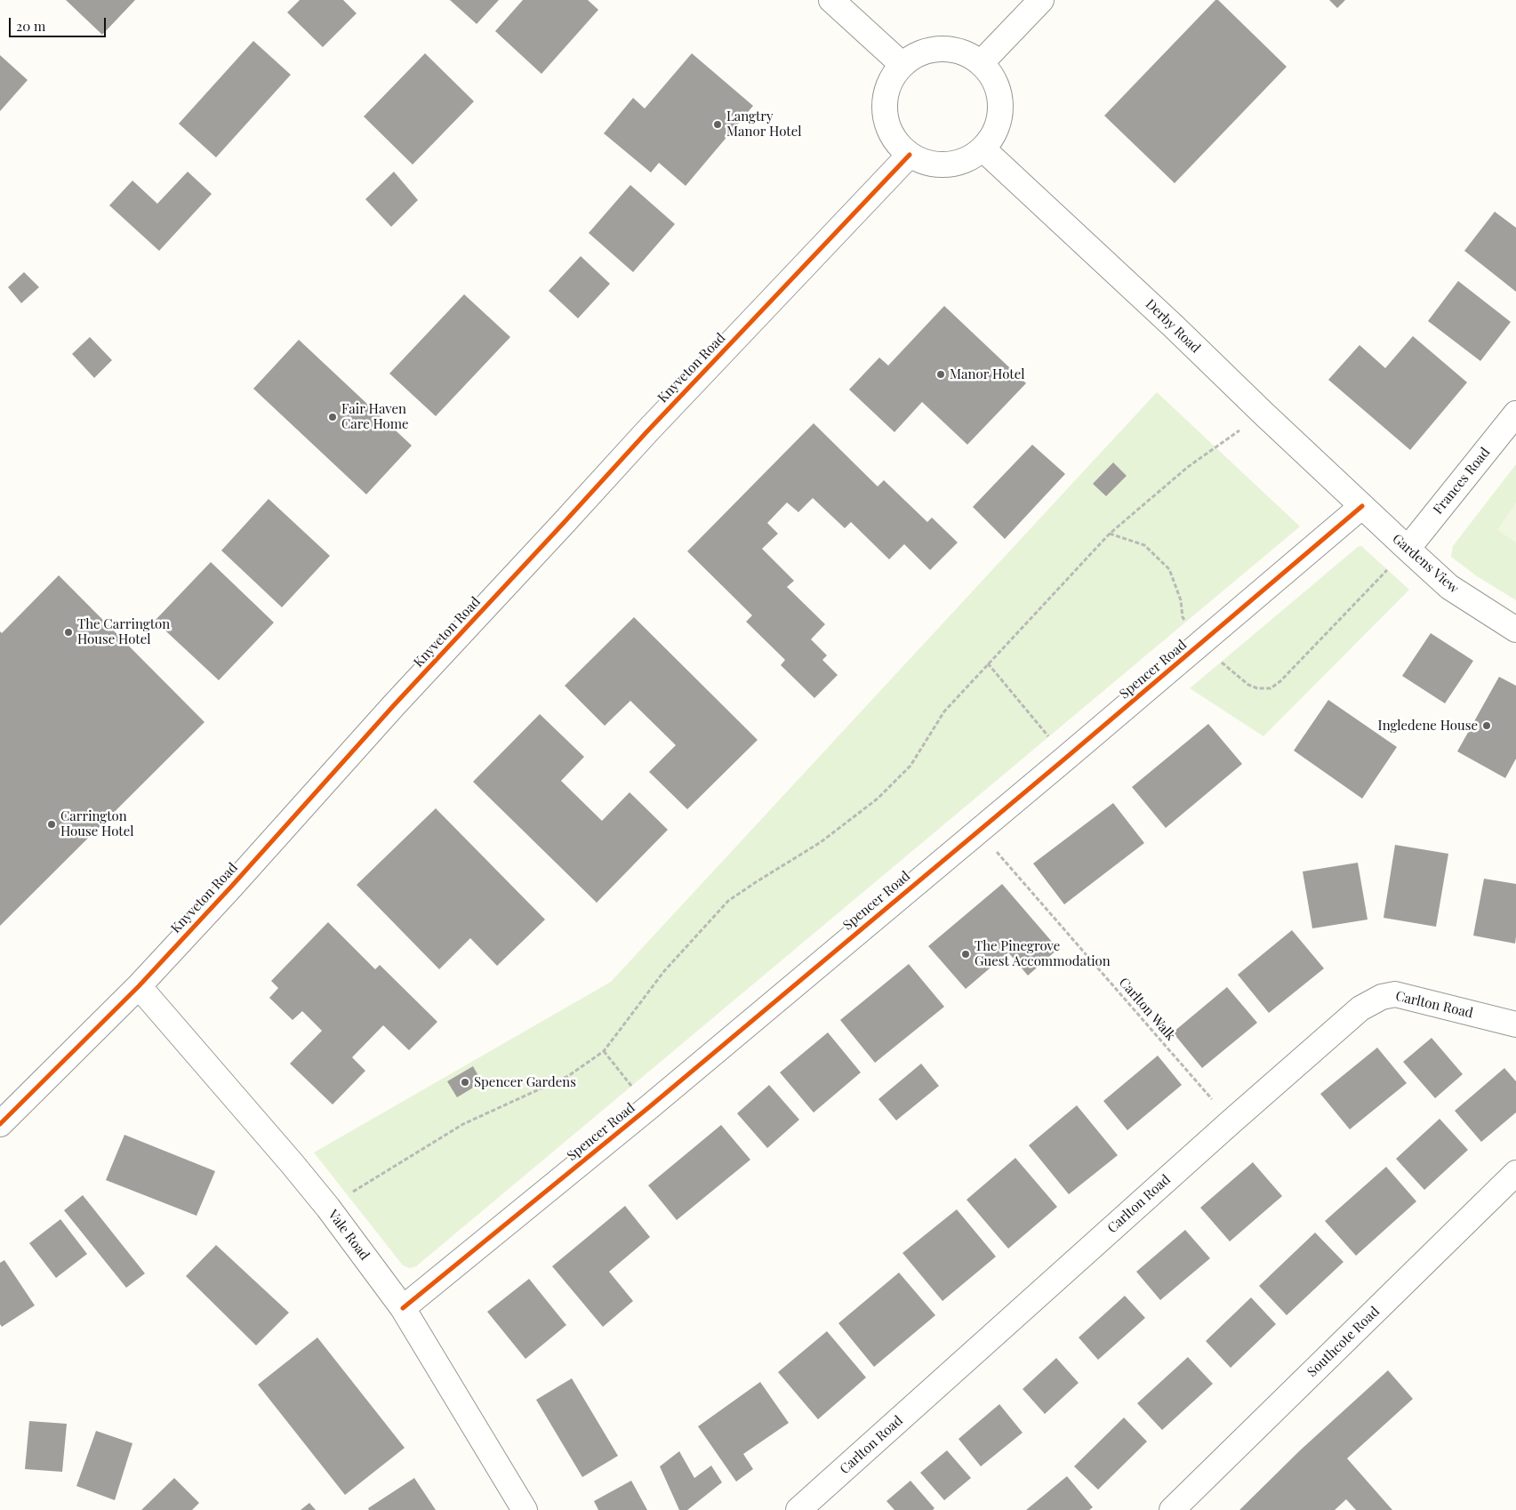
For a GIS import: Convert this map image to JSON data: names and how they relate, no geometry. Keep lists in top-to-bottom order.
{
  "streets": {
    "street": [
      "Derby Road",
      "Knyveton Road",
      "Frances Road",
      "Gardens View",
      "Spencer Road",
      "Carlton Road",
      "Vale Road",
      "Southcote Road"
    ],
    "path": ["Carlton Walk"]
  },
  "crossings": [
    ["Derby Road", "Knyveton Road"],
    ["Derby Road", "Gardens View"],
    ["Derby Road", "Spencer Road"],
    ["Knyveton Road", "Vale Road"],
    ["Frances Road", "Gardens View"],
    ["Gardens View", "Spencer Road"],
    ["Spencer Road", "Carlton Walk"],
    ["Spencer Road", "Vale Road"],
    ["Carlton Road", "Carlton Walk"]
  ],
  "places": [
    "Langtry Manor Hotel",
    "Manor Hotel",
    "Fair Haven Care Home",
    "The Carrington House Hotel",
    "Ingledene House",
    "Carrington House Hotel",
    "The Pinegrove Guest Accommodation",
    "Spencer Gardens"
  ],
  "scale_bar": "20 m"
}
